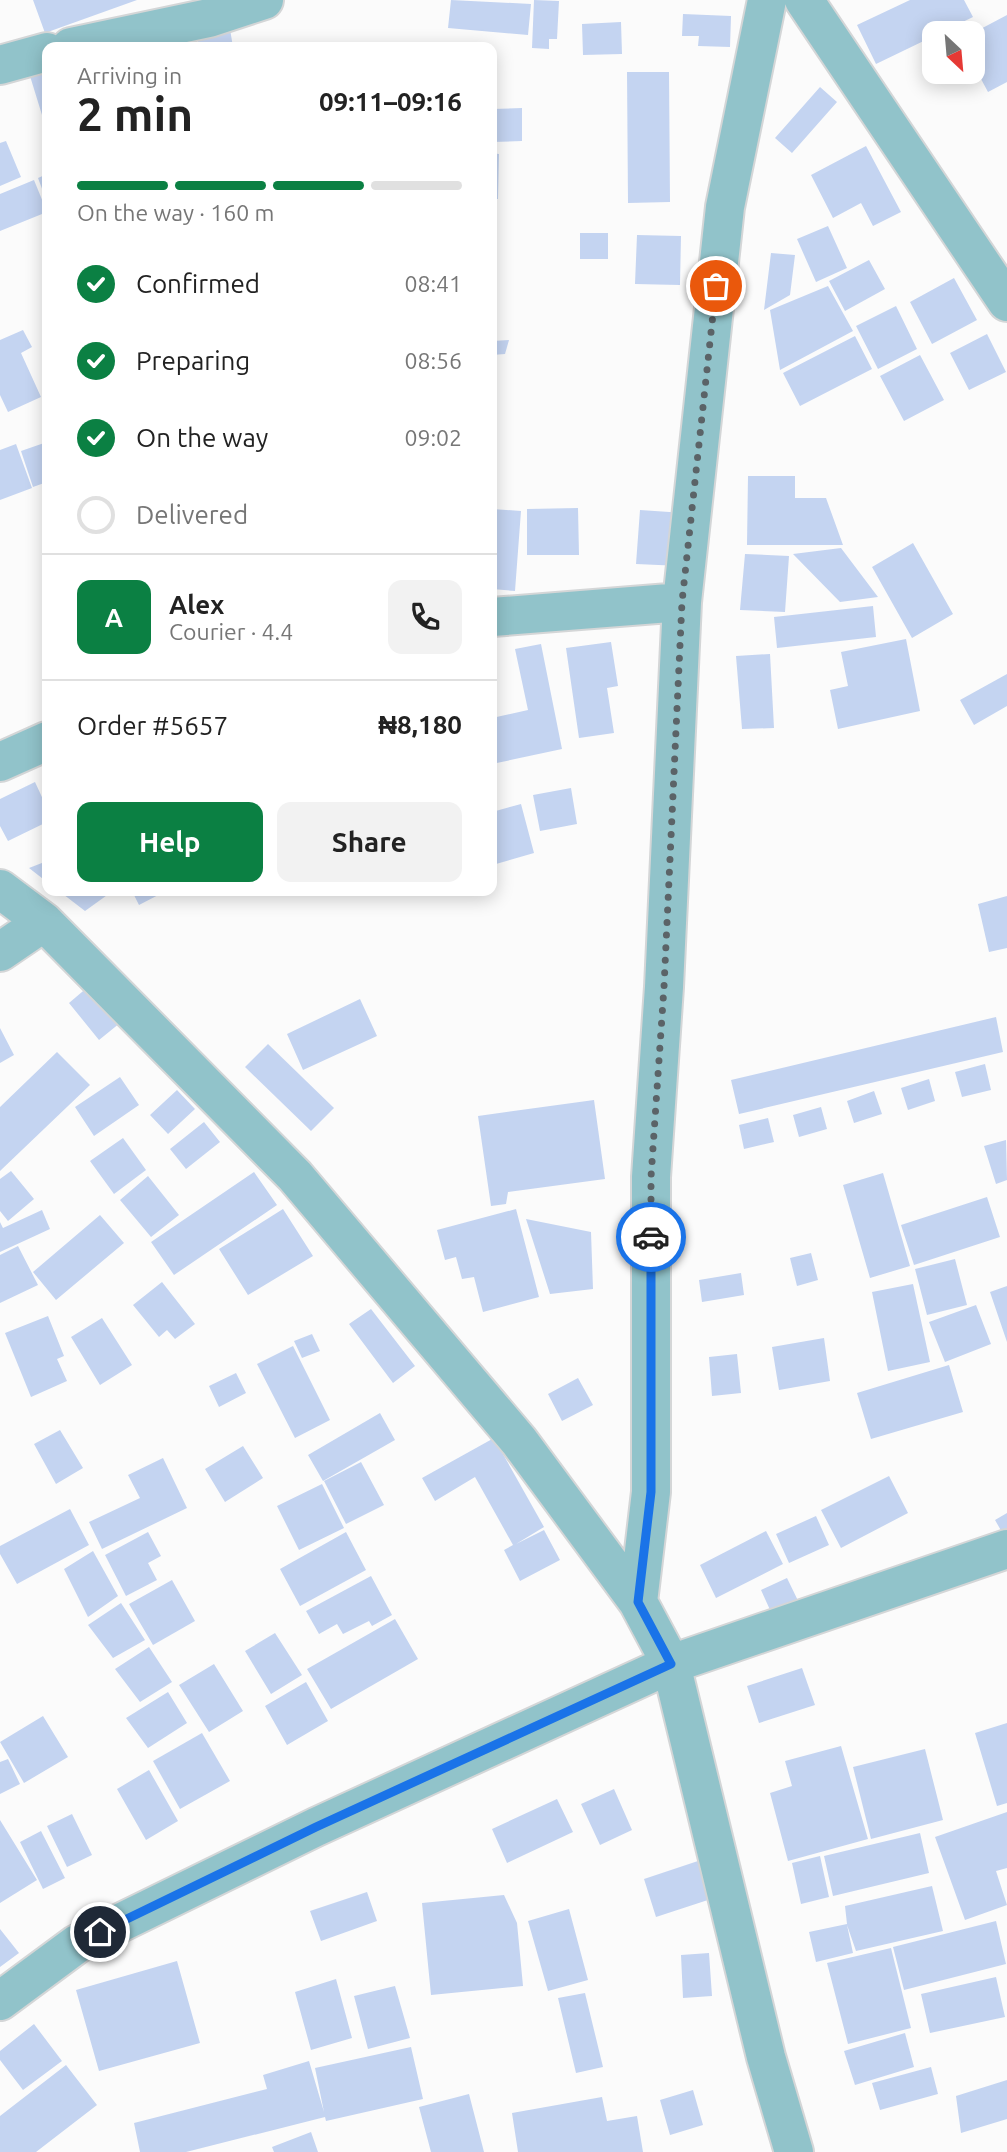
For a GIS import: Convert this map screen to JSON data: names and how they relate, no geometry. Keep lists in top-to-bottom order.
{
  "north": "bottom right",
  "page": {
    "heading": ["2 min", "Arriving in", "09:11–09:16"],
    "panel": [
      "Alex",
      "Courier · 4.4",
      "Order #5657",
      "₦8,180"
    ],
    "bar": "On the way · 160 m",
    "list": [
      ["Confirmed", "08:41"],
      ["Preparing", "08:56"],
      ["On the way", "09:02"],
      "Delivered"
    ],
    "round": "A",
    "buttons": ["Help", "Share"]
  }
}
